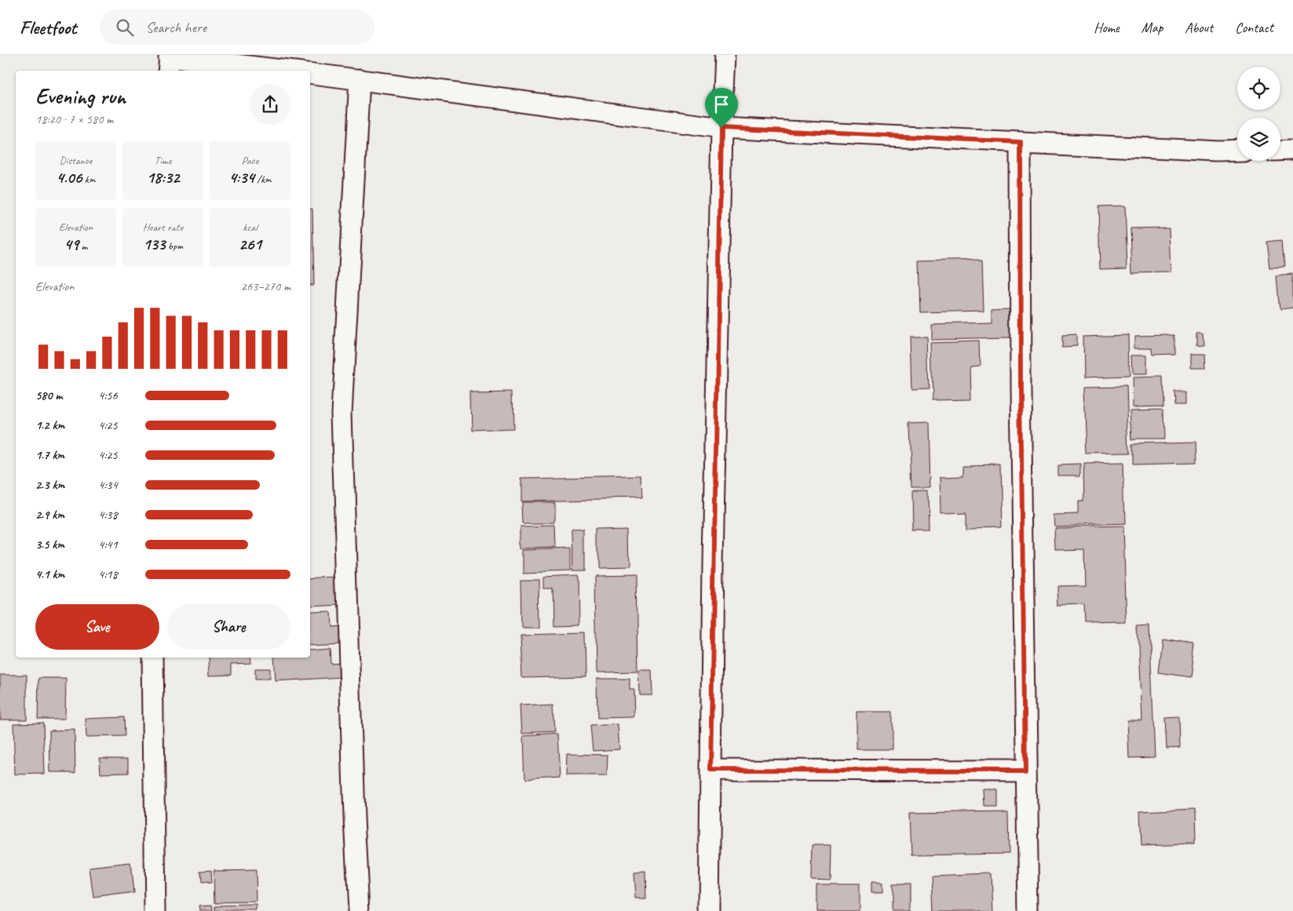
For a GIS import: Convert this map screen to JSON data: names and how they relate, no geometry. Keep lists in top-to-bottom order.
{
  "page": {
    "header": "Fleetfoot",
    "search": "Search here",
    "nav": [
      "Home",
      "Map",
      "About",
      "Contact"
    ],
    "heading": ["Evening run", "18:20 · 7 × 580 m"],
    "stats": [
      ["Distance", "4.06 km"],
      ["Time", "18:32"],
      ["Pace", "4:34 /km"],
      ["Elevation", "49 m"],
      ["Heart rate", "133 bpm"],
      ["kcal", "261"]
    ],
    "chart": ["Elevation", "263–270 m"],
    "list": [
      {
        "name": "580 m",
        "note": "4:56"
      },
      {
        "name": "1.2 km",
        "note": "4:25"
      },
      {
        "name": "1.7 km",
        "note": "4:25"
      },
      {
        "name": "2.3 km",
        "note": "4:34"
      },
      {
        "name": "2.9 km",
        "note": "4:38"
      },
      {
        "name": "3.5 km",
        "note": "4:41"
      },
      {
        "name": "4.1 km",
        "note": "4:18"
      }
    ],
    "buttons": ["Save", "Share"]
  }
}
